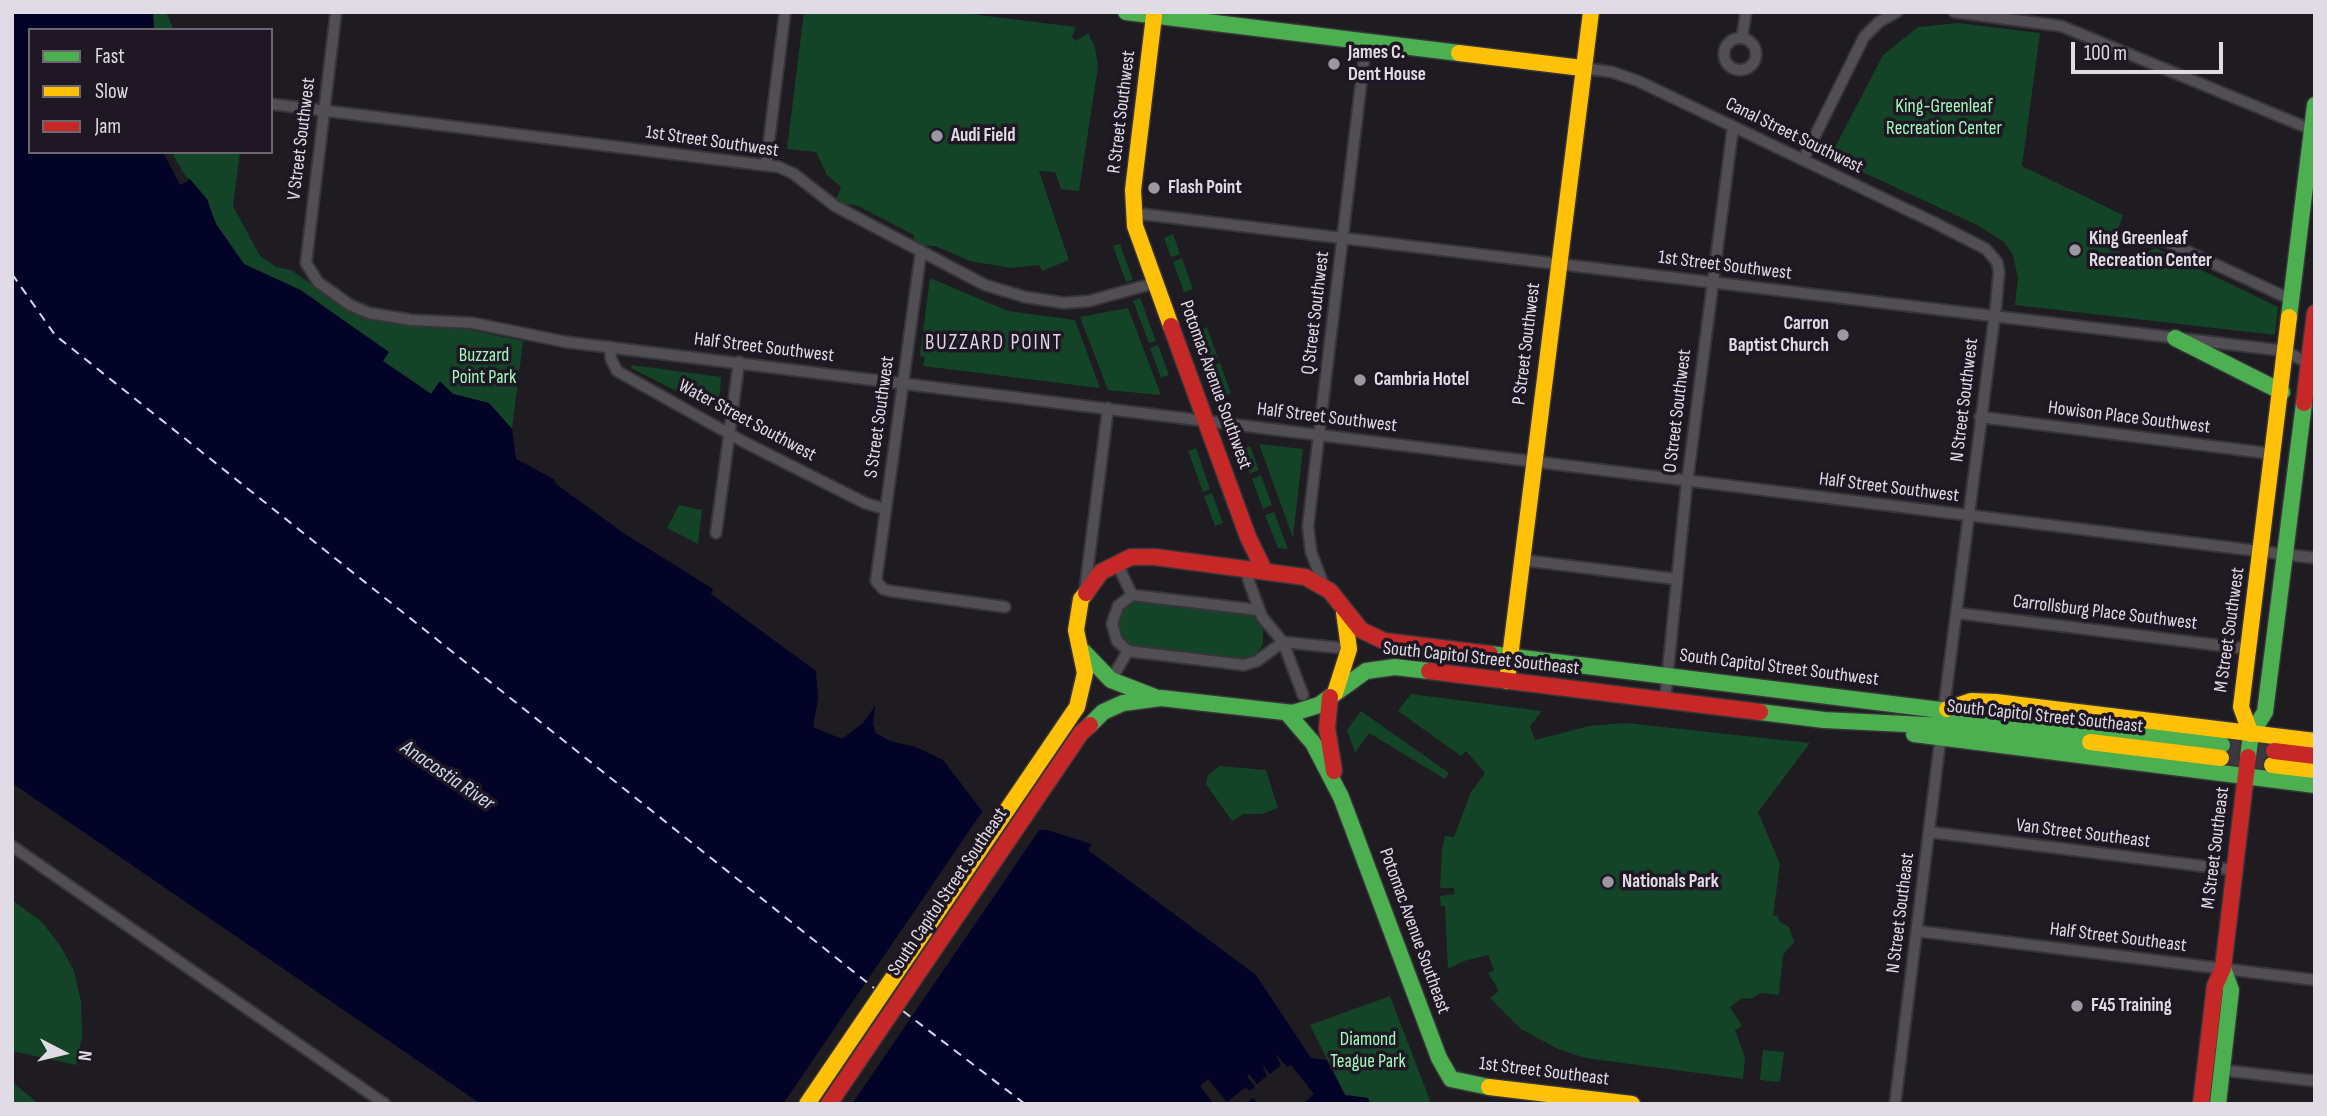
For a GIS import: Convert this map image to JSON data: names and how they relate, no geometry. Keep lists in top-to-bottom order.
{
  "streets": {
    "main road": [
      "R Street Southwest",
      "P Street Southwest",
      "Potomac Avenue Southwest",
      "M Street Southwest",
      "South Capitol Street Southeast",
      "South Capitol Street Southwest",
      "M Street Southeast",
      "Potomac Avenue Southeast",
      "1st Street Southeast"
    ],
    "street": [
      "Canal Street Southwest",
      "V Street Southwest",
      "1st Street Southwest",
      "Q Street Southwest",
      "Half Street Southwest",
      "N Street Southwest",
      "O Street Southwest",
      "S Street Southwest",
      "Howison Place Southwest",
      "Water Street Southwest",
      "Carrollsburg Place Southwest",
      "Van Street Southeast",
      "N Street Southeast",
      "Half Street Southeast"
    ]
  },
  "crossings": [
    ["R Street Southwest", "1st Street Southwest"],
    ["R Street Southwest", "Potomac Avenue Southwest"],
    ["Canal Street Southwest", "P Street Southwest"],
    ["Canal Street Southwest", "N Street Southwest"],
    ["Canal Street Southwest", "O Street Southwest"],
    ["V Street Southwest", "1st Street Southwest"],
    ["V Street Southwest", "Half Street Southwest"],
    ["1st Street Southwest", "Q Street Southwest"],
    ["1st Street Southwest", "P Street Southwest"],
    ["1st Street Southwest", "Potomac Avenue Southwest"],
    ["1st Street Southwest", "N Street Southwest"],
    ["1st Street Southwest", "O Street Southwest"],
    ["1st Street Southwest", "S Street Southwest"],
    ["1st Street Southwest", "M Street Southwest"],
    ["Q Street Southwest", "Half Street Southwest"],
    ["Q Street Southwest", "South Capitol Street Southwest"],
    ["P Street Southwest", "Half Street Southwest"],
    ["P Street Southwest", "South Capitol Street Southeast"],
    ["P Street Southwest", "South Capitol Street Southwest"],
    ["Half Street Southwest", "Potomac Avenue Southwest"],
    ["Half Street Southwest", "N Street Southwest"],
    ["Half Street Southwest", "O Street Southwest"],
    ["Half Street Southwest", "S Street Southwest"],
    ["Half Street Southwest", "Water Street Southwest"],
    ["Half Street Southwest", "M Street Southwest"],
    ["N Street Southwest", "Howison Place Southwest"],
    ["N Street Southwest", "Carrollsburg Place Southwest"],
    ["N Street Southwest", "South Capitol Street Southeast"],
    ["N Street Southwest", "South Capitol Street Southwest"],
    ["N Street Southwest", "N Street Southeast"],
    ["O Street Southwest", "South Capitol Street Southeast"],
    ["O Street Southwest", "South Capitol Street Southwest"],
    ["S Street Southwest", "Water Street Southwest"],
    ["Howison Place Southwest", "M Street Southwest"],
    ["Carrollsburg Place Southwest", "M Street Southwest"],
    ["M Street Southwest", "M Street Southeast"],
    ["South Capitol Street Southeast", "South Capitol Street Southwest"],
    ["South Capitol Street Southeast", "N Street Southeast"],
    ["South Capitol Street Southeast", "Potomac Avenue Southeast"],
    ["South Capitol Street Southwest", "N Street Southeast"],
    ["Van Street Southeast", "M Street Southeast"],
    ["Van Street Southeast", "N Street Southeast"],
    ["M Street Southeast", "Half Street Southeast"],
    ["N Street Southeast", "Half Street Southeast"],
    ["Potomac Avenue Southeast", "1st Street Southeast"]
  ],
  "districts": ["BUZZARD POINT"],
  "water": ["Anacostia River"],
  "parks": ["King-Greenleaf Recreation Center", "Buzzard Point Park", "Diamond Teague Park"],
  "places": [
    "James C. Dent House",
    "Audi Field",
    "Flash Point",
    "King Greenleaf Recreation Center",
    "Carron Baptist Church",
    "Cambria Hotel",
    "Nationals Park",
    "F45 Training"
  ],
  "legend": ["Fast", "Slow", "Jam"],
  "scale_bar": "100 m",
  "north": "right"
}
